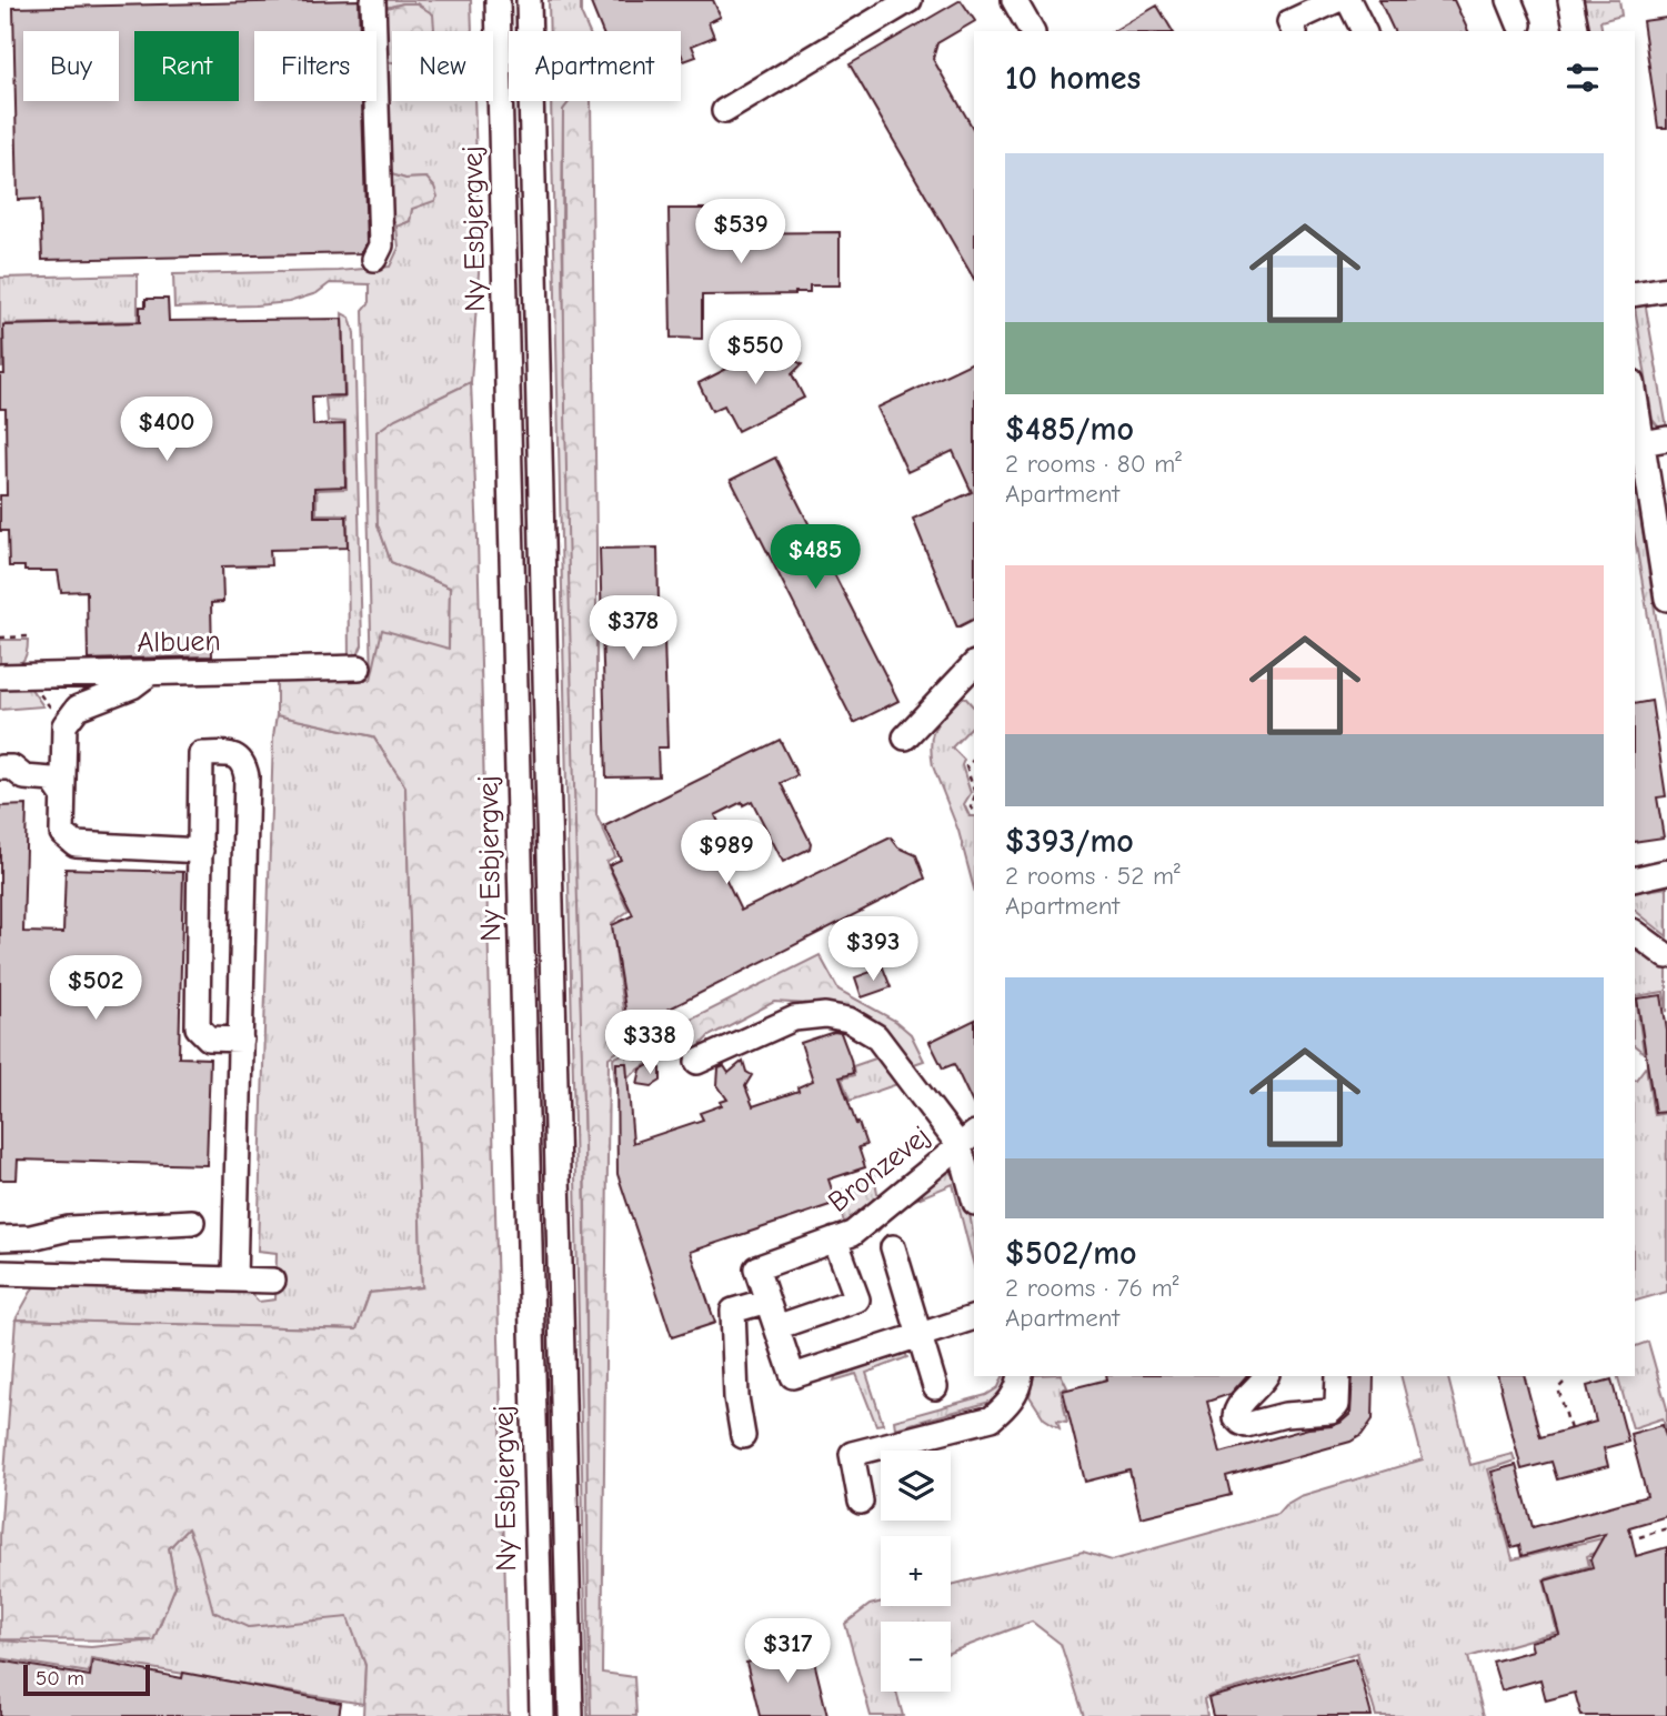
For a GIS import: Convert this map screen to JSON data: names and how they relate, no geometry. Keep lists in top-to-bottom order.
{
  "streets": {
    "street": ["Ny Esbjergvej", "Albuen", "Bronzevej"]
  },
  "scale_bar": "50 m",
  "page": {
    "chip": [
      "Buy",
      "Rent",
      "Filters",
      "New",
      "Apartment"
    ],
    "heading": "10 homes",
    "list": [
      {
        "name": "$485/mo",
        "note": "2 rooms · 80 m² · Apartment"
      },
      {
        "name": "$393/mo",
        "note": "2 rooms · 52 m² · Apartment"
      },
      {
        "name": "$502/mo",
        "note": "2 rooms · 76 m² · Apartment"
      }
    ],
    "price": [
      "$539",
      "$550",
      "$400",
      "$485",
      "$378",
      "$989",
      "$393",
      "$502",
      "$338",
      "$317"
    ],
    "map_buttons": ["+", "−"],
    "scale": "50 m"
  }
}
